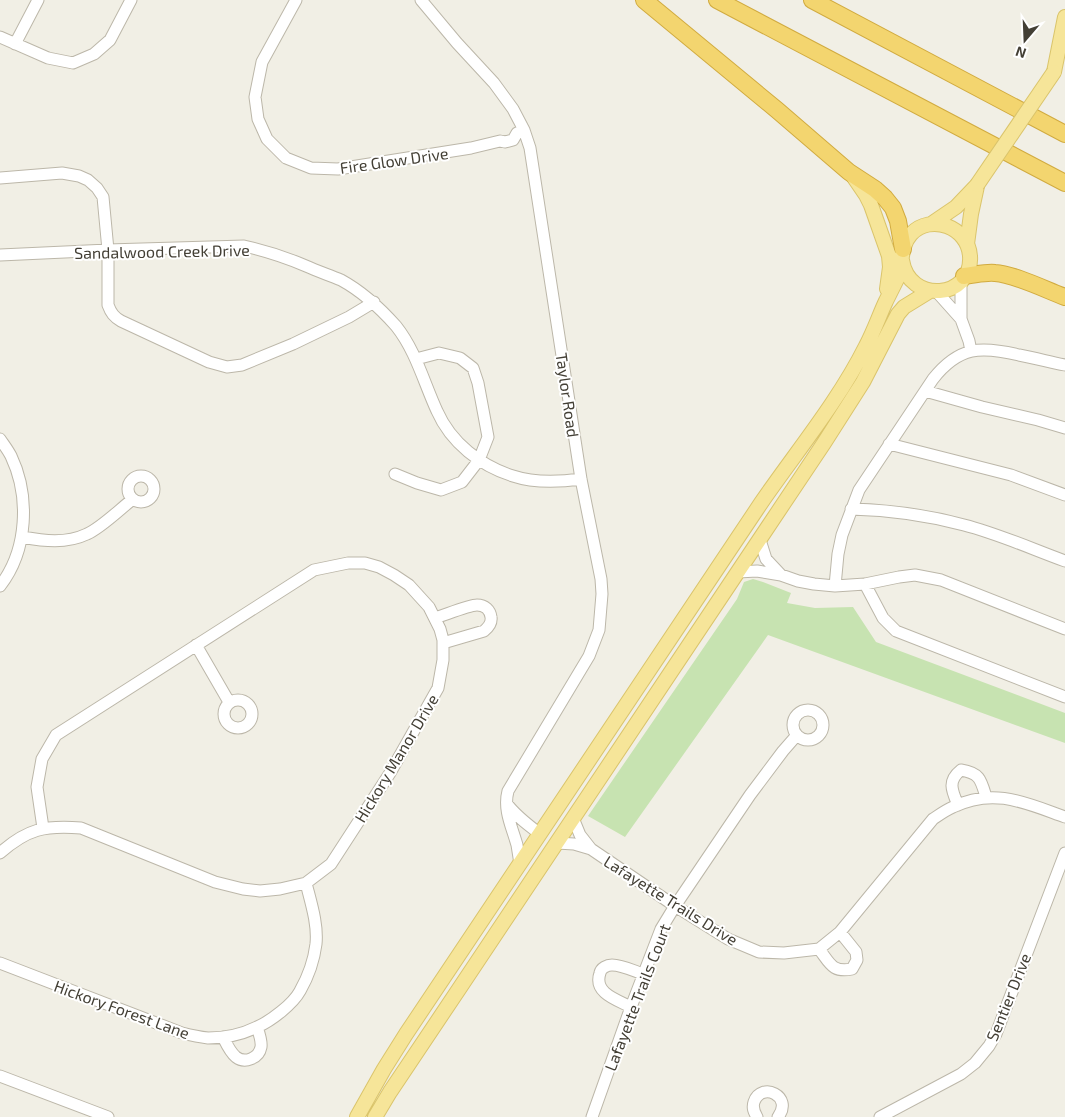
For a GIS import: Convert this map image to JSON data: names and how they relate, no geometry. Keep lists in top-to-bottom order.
{
  "streets": {
    "street": [
      "Fire Glow Drive",
      "Sandalwood Creek Drive",
      "Taylor Road",
      "Hickory Manor Drive",
      "Lafayette Trails Drive",
      "Lafayette Trails Court",
      "Sentier Drive",
      "Hickory Forest Lane"
    ]
  },
  "crossings": [
    ["Fire Glow Drive", "Taylor Road"],
    ["Sandalwood Creek Drive", "Taylor Road"],
    ["Hickory Manor Drive", "Hickory Forest Lane"],
    ["Lafayette Trails Drive", "Lafayette Trails Court"]
  ],
  "north": "bottom"
}
